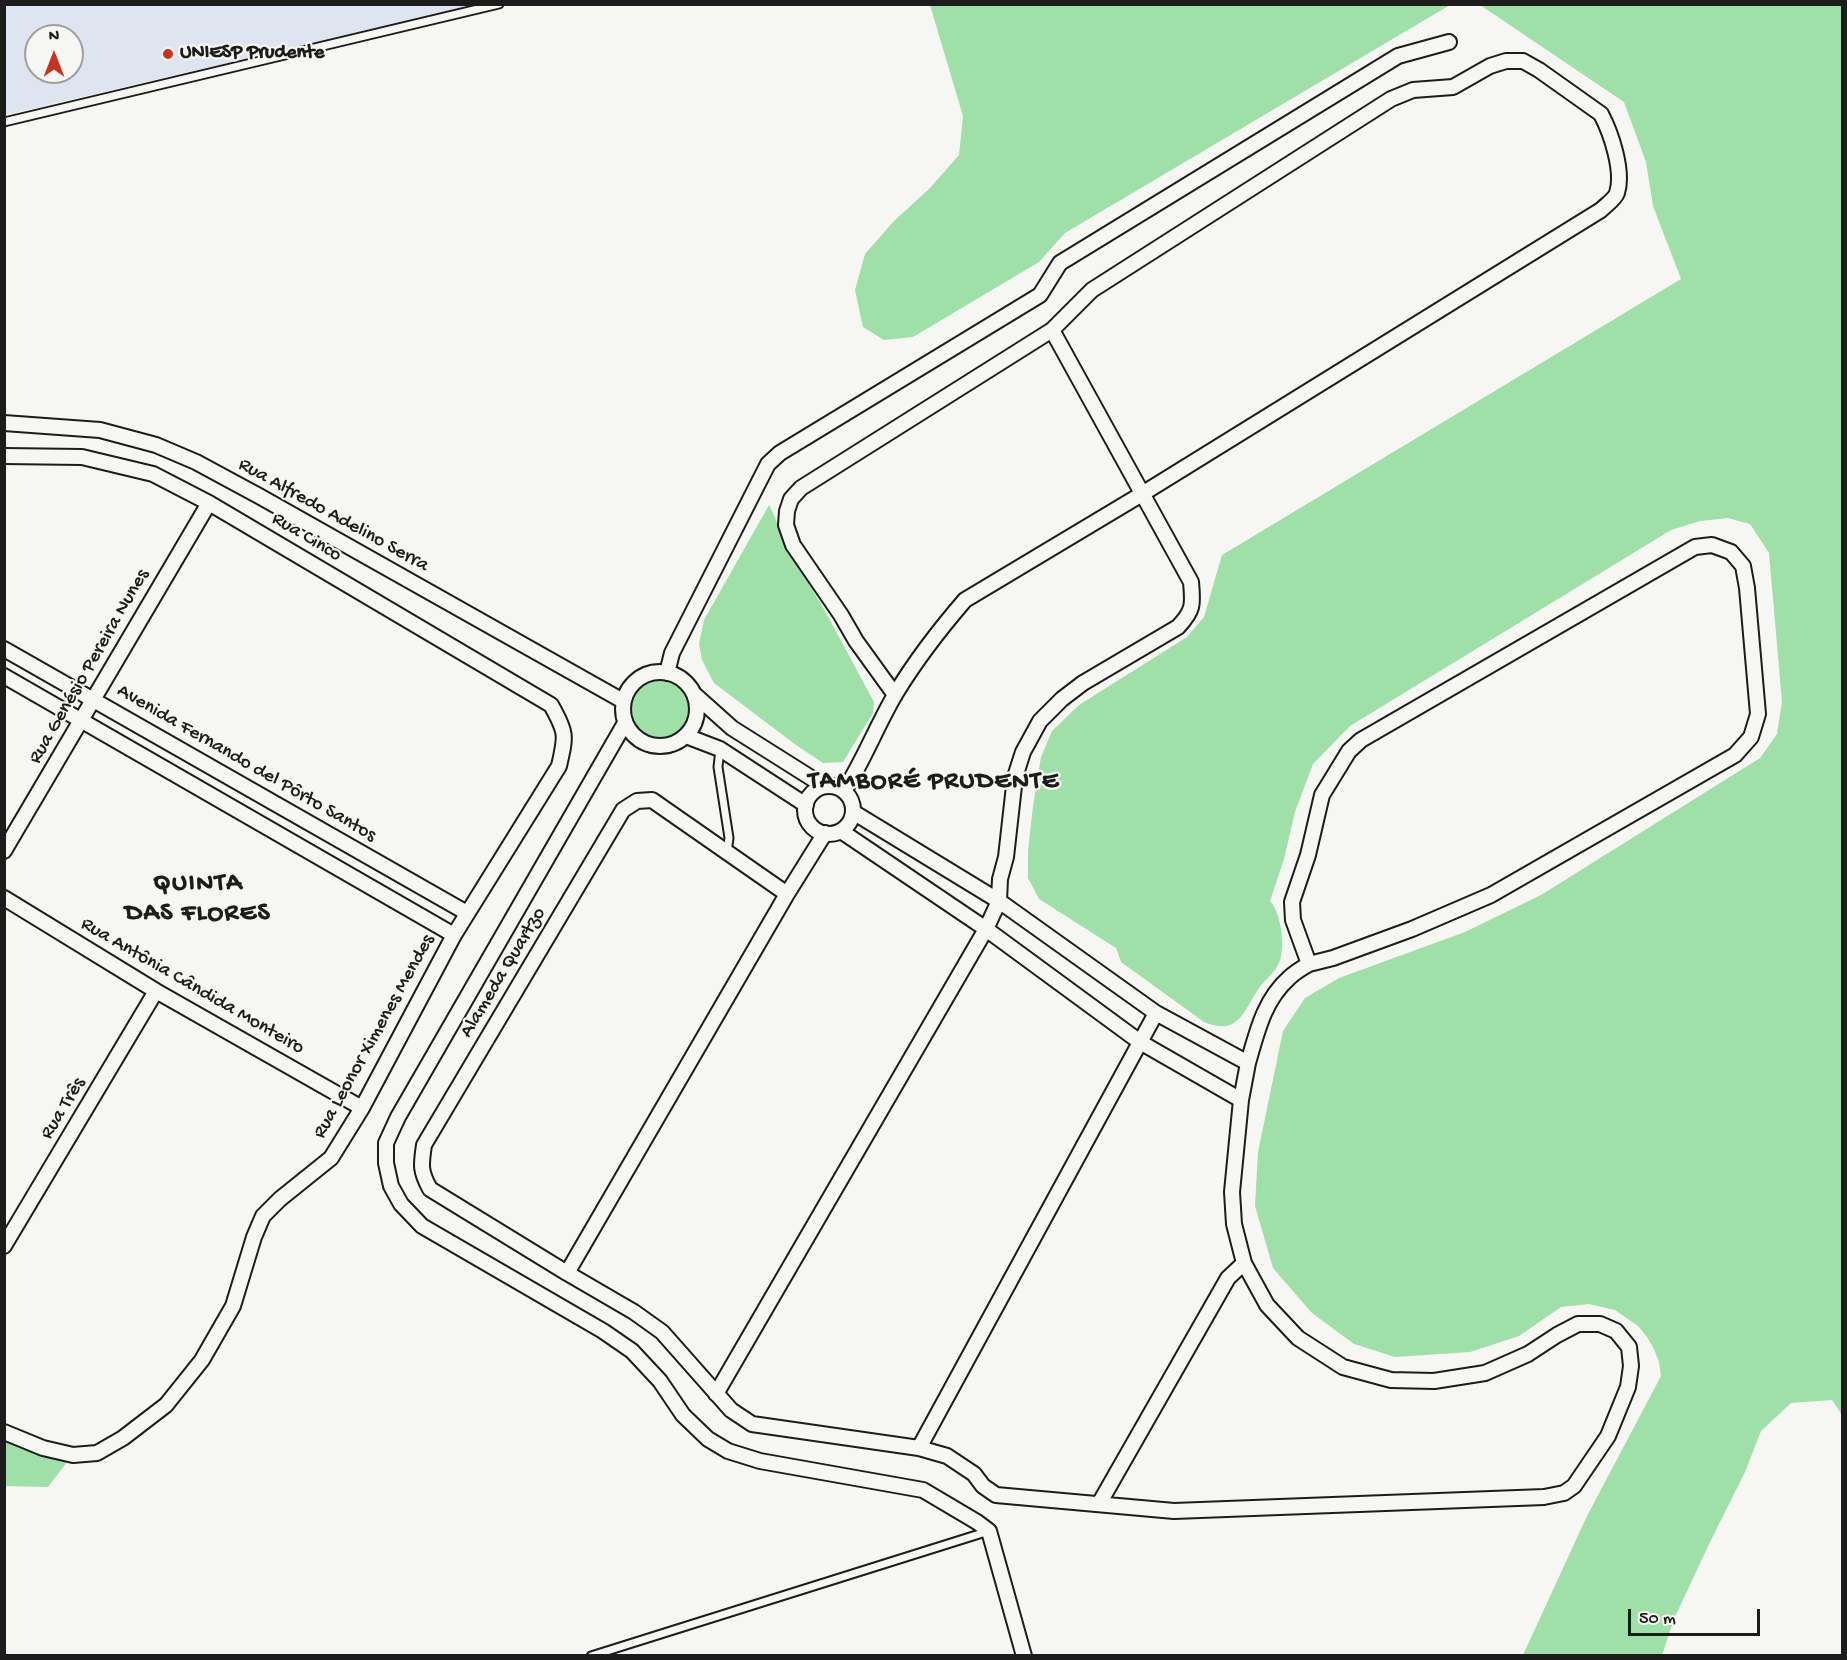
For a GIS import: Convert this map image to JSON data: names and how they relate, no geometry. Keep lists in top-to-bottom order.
{
  "streets": {
    "street": [
      "Rua Alfredo Adelino Serra",
      "Rua Cinco",
      "Rua Genésio Pereira Nunes",
      "Avenida Fernando del Pôrto Santos",
      "Alameda Quartzo",
      "Rua Antônia Cândida Monteiro",
      "Rua Leonor Ximenes Mendes",
      "Rua Três"
    ]
  },
  "crossings": [
    ["Rua Cinco", "Rua Genésio Pereira Nunes"],
    ["Rua Cinco", "Rua Leonor Ximenes Mendes"],
    ["Rua Genésio Pereira Nunes", "Avenida Fernando del Pôrto Santos"],
    ["Avenida Fernando del Pôrto Santos", "Rua Leonor Ximenes Mendes"],
    ["Rua Antônia Cândida Monteiro", "Rua Leonor Ximenes Mendes"],
    ["Rua Antônia Cândida Monteiro", "Rua Três"]
  ],
  "districts": ["TAMBORÉ PRUDENTE", "QUINTA DAS FLORES"],
  "places": ["UNIESP Prudente"],
  "scale_bar": "50 m",
  "north": "top"
}
